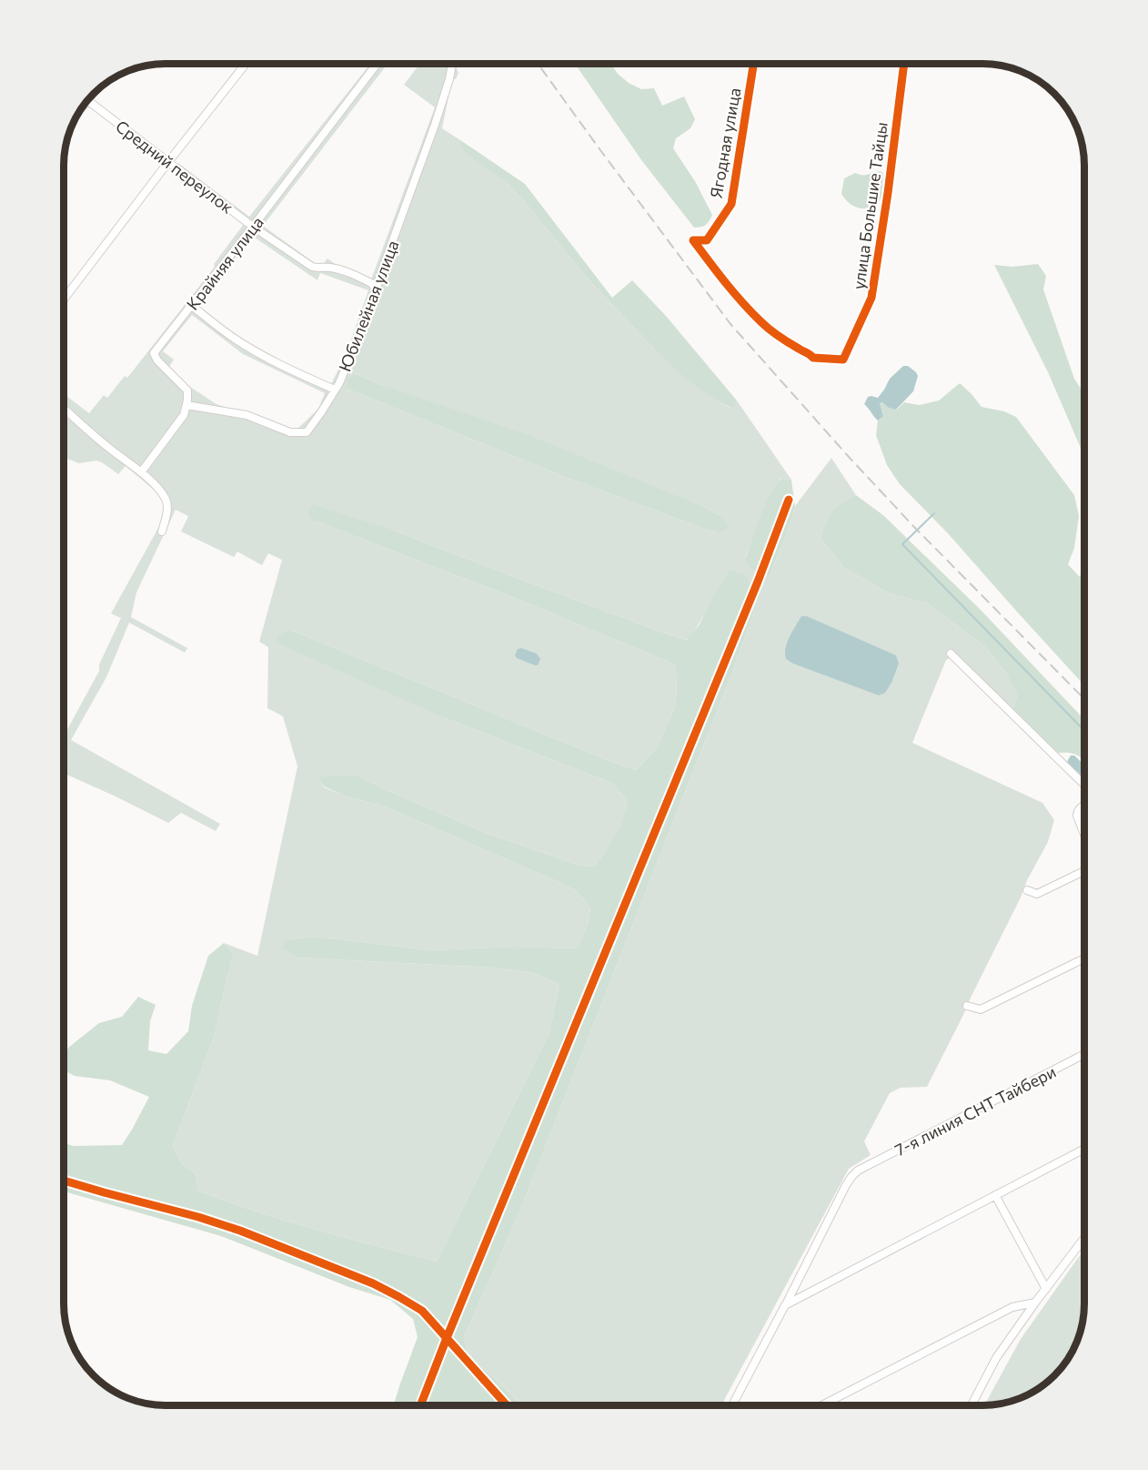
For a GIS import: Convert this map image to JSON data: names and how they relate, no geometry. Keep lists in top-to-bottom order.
{
  "streets": {
    "street": [
      "Ягодная улица",
      "Средний переулок",
      "улица Большие Тайцы",
      "Крайняя улица",
      "Юбилейная улица",
      "7-я линия СНТ Тайбери"
    ]
  },
  "crossings": [
    ["Ягодная улица", "улица Большие Тайцы"],
    ["Средний переулок", "Крайняя улица"],
    ["Средний переулок", "Юбилейная улица"],
    ["Крайняя улица", "Юбилейная улица"]
  ]
}
